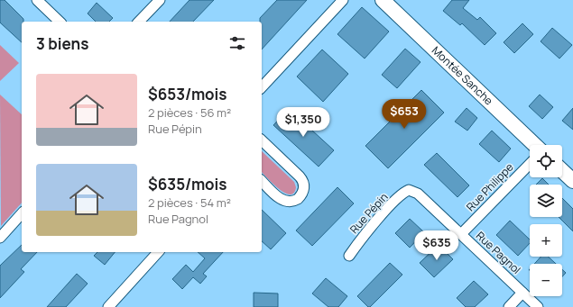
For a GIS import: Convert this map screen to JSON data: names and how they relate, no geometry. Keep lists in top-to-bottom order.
{
  "streets": {
    "street": [
      "Montée Sanche",
      "Rue Philippe",
      "Rue Pépin",
      "Rue Pagnol"
    ]
  },
  "crossings": [
    ["Rue Philippe", "Rue Pagnol"],
    ["Rue Pépin", "Rue Pagnol"]
  ],
  "page": {
    "heading": "3 biens",
    "list": [
      {
        "name": "$653/mois",
        "note": "2 pièces · 56 m² · Rue Pépin"
      },
      {
        "name": "$635/mois",
        "note": "2 pièces · 54 m² · Rue Pagnol"
      }
    ],
    "price": ["$653", "$1,350", "$635"],
    "map_buttons": ["+", "−"]
  }
}
